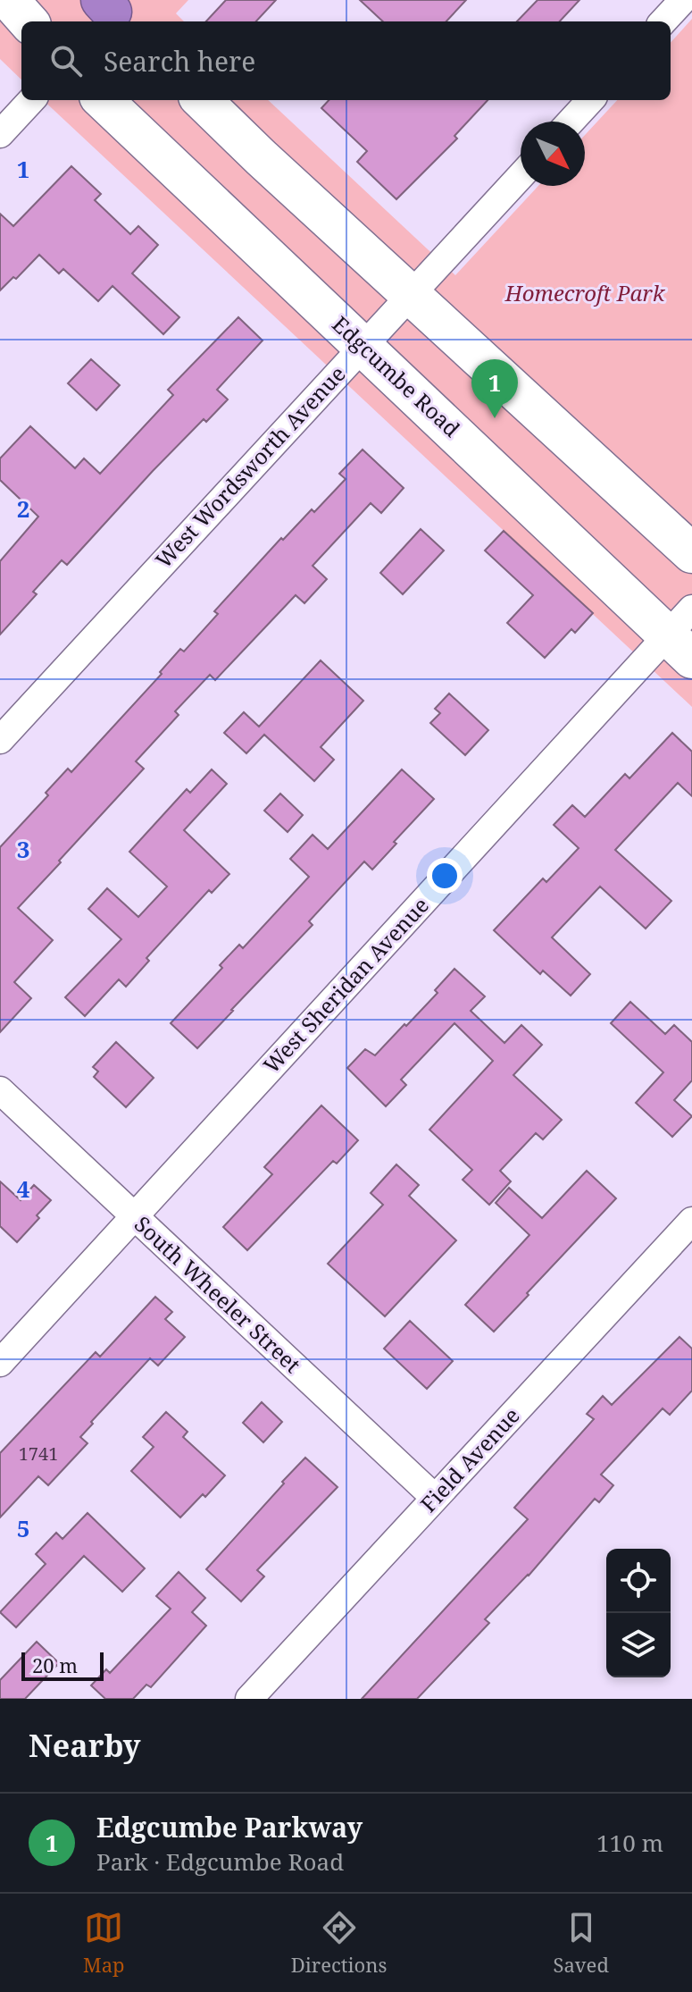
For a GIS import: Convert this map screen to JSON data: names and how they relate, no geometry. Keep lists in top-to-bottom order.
{
  "streets": {
    "main road": ["Edgcumbe Road"],
    "street": [
      "West Wordsworth Avenue",
      "West Sheridan Avenue",
      "South Wheeler Street",
      "Field Avenue"
    ]
  },
  "crossings": [
    ["Edgcumbe Road", "West Wordsworth Avenue"],
    ["Edgcumbe Road", "West Sheridan Avenue"],
    ["West Sheridan Avenue", "South Wheeler Street"],
    ["South Wheeler Street", "Field Avenue"]
  ],
  "parks": ["Homecroft Park"],
  "house_numbers": ["1741"],
  "scale_bar": "20 m",
  "north": "bottom right",
  "page": {
    "search": "Search here",
    "pins": "1",
    "scale": "20 m",
    "heading": "Nearby",
    "list": [
      {
        "mark": "1",
        "name": "Edgcumbe Parkway",
        "note": "Park · Edgcumbe Road",
        "value": "110 m"
      }
    ],
    "nav": ["Map", "Directions", "Saved"]
  },
  "grid": {
    "rows": [
      "1",
      "2",
      "3",
      "4",
      "5"
    ]
  }
}
